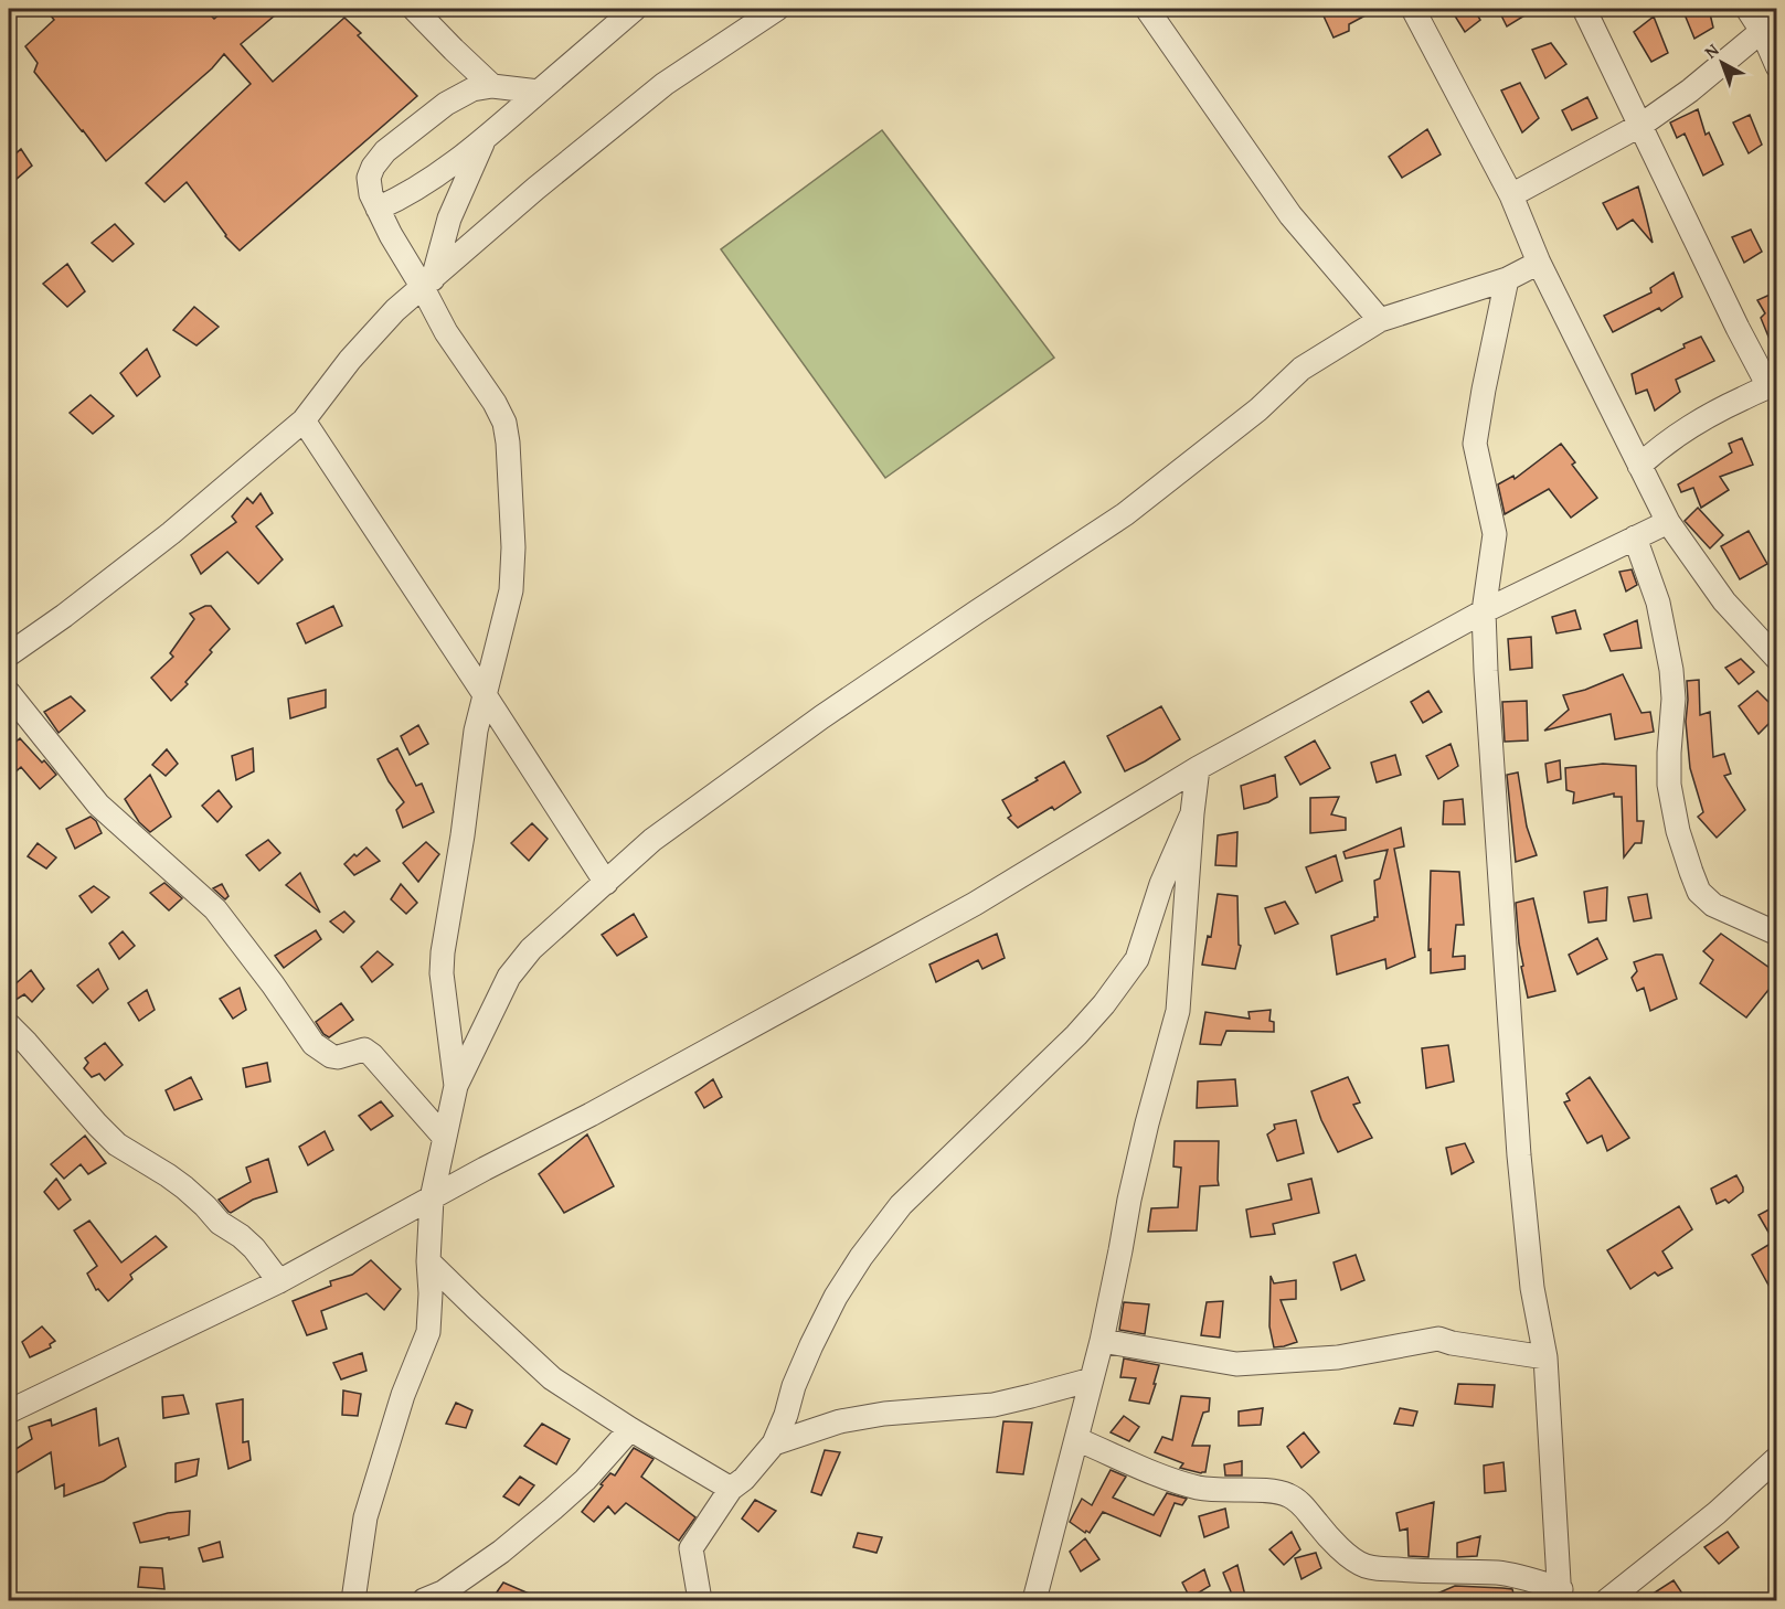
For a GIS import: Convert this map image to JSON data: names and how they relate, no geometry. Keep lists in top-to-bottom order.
{
  "north": "top left"
}
